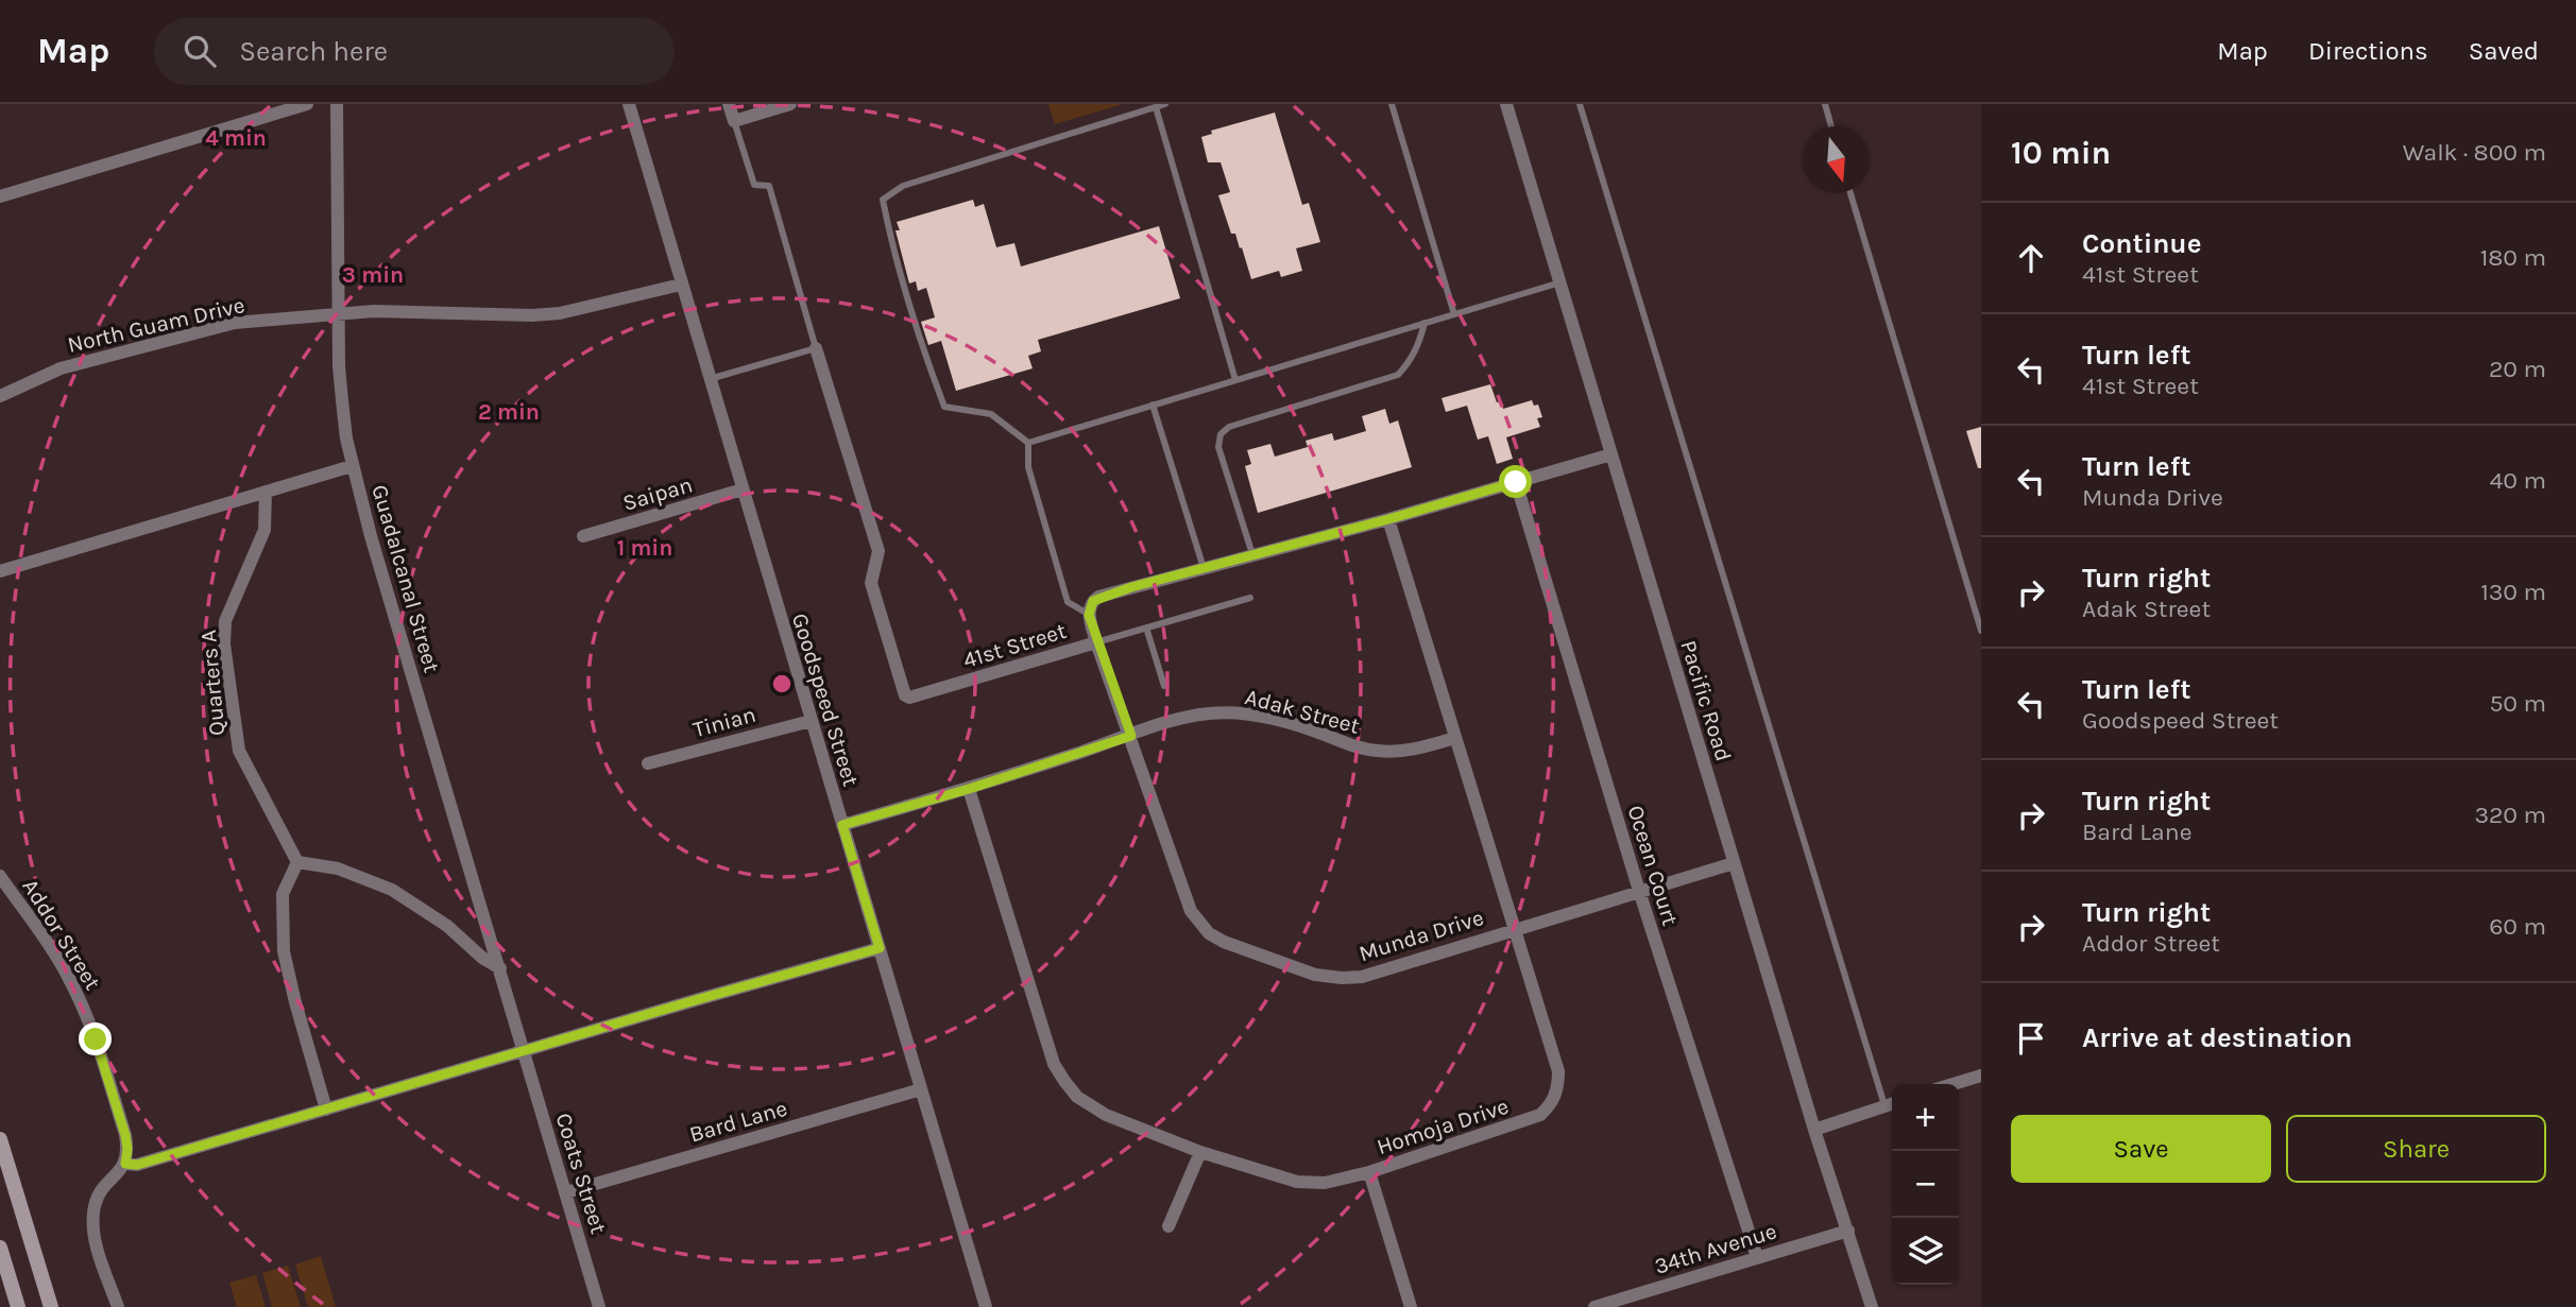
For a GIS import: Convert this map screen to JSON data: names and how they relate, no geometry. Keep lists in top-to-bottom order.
{
  "streets": {
    "street": [
      "North Guam Drive",
      "Saipan",
      "Guadalcanal Street",
      "41st Street",
      "Quarters A",
      "Goodspeed Street",
      "Pacific Road",
      "Adak Street",
      "Tinian",
      "Ocean Court",
      "Addor Street",
      "Munda Drive",
      "Bard Lane",
      "Homoja Drive",
      "Coats Street",
      "34th Avenue"
    ]
  },
  "crossings": [
    ["North Guam Drive", "Guadalcanal Street"],
    ["North Guam Drive", "Goodspeed Street"],
    ["Saipan", "Goodspeed Street"],
    ["Guadalcanal Street", "Coats Street"],
    ["41st Street", "Pacific Road"],
    ["41st Street", "Ocean Court"],
    ["41st Street", "Munda Drive"],
    ["41st Street", "Homoja Drive"],
    ["Goodspeed Street", "Adak Street"],
    ["Goodspeed Street", "Tinian"],
    ["Goodspeed Street", "Bard Lane"],
    ["Pacific Road", "Munda Drive"],
    ["Pacific Road", "34th Avenue"],
    ["Adak Street", "Munda Drive"],
    ["Adak Street", "Homoja Drive"],
    ["Ocean Court", "Munda Drive"],
    ["Ocean Court", "34th Avenue"],
    ["Munda Drive", "Homoja Drive"],
    ["Bard Lane", "Coats Street"]
  ],
  "north": "bottom",
  "page": {
    "header": "Map",
    "search": "Search here",
    "nav": ["Map", "Directions", "Saved"],
    "heading": ["10 min", "Walk · 800 m"],
    "list": [
      ["Continue", "41st Street", "180 m"],
      ["Turn left", "41st Street", "20 m"],
      ["Turn left", "Munda Drive", "40 m"],
      ["Turn right", "Adak Street", "130 m"],
      ["Turn left", "Goodspeed Street", "50 m"],
      ["Turn right", "Bard Lane", "320 m"],
      ["Turn right", "Addor Street", "60 m"],
      "Arrive at destination"
    ],
    "map_buttons": ["+", "−"],
    "buttons": ["Save", "Share"]
  },
  "rings": [
    "4 min",
    "3 min",
    "2 min",
    "1 min"
  ]
}
